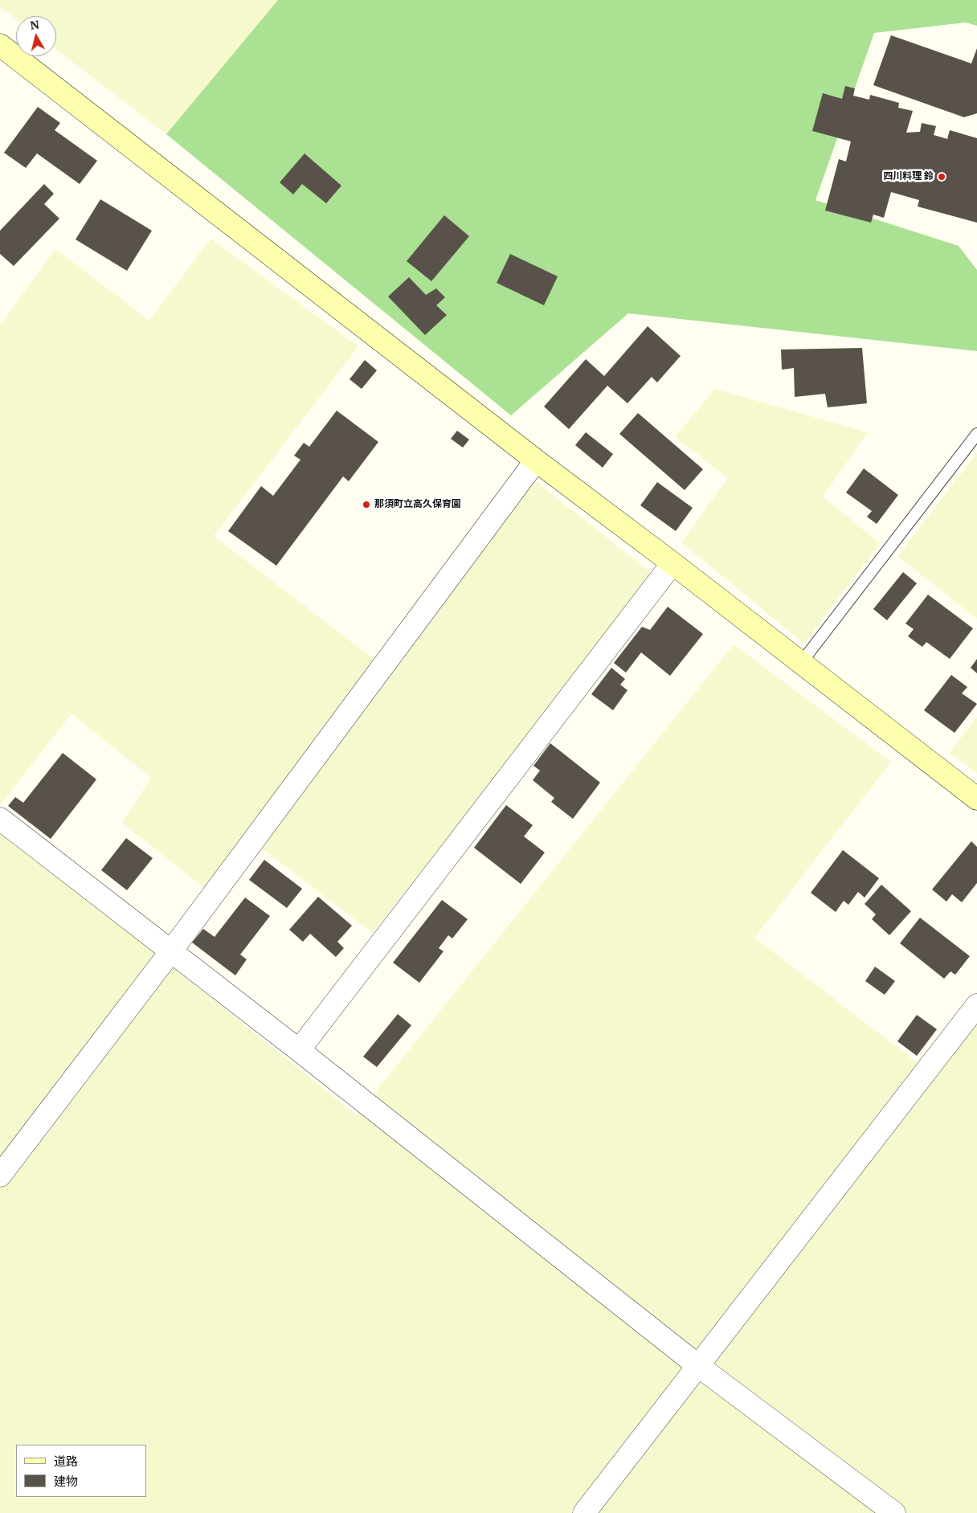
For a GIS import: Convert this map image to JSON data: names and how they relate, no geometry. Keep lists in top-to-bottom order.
{
  "places": ["四川料理 鈴", "那須町立高久保育園"],
  "legend": ["道路", "建物"],
  "north": "top"
}
